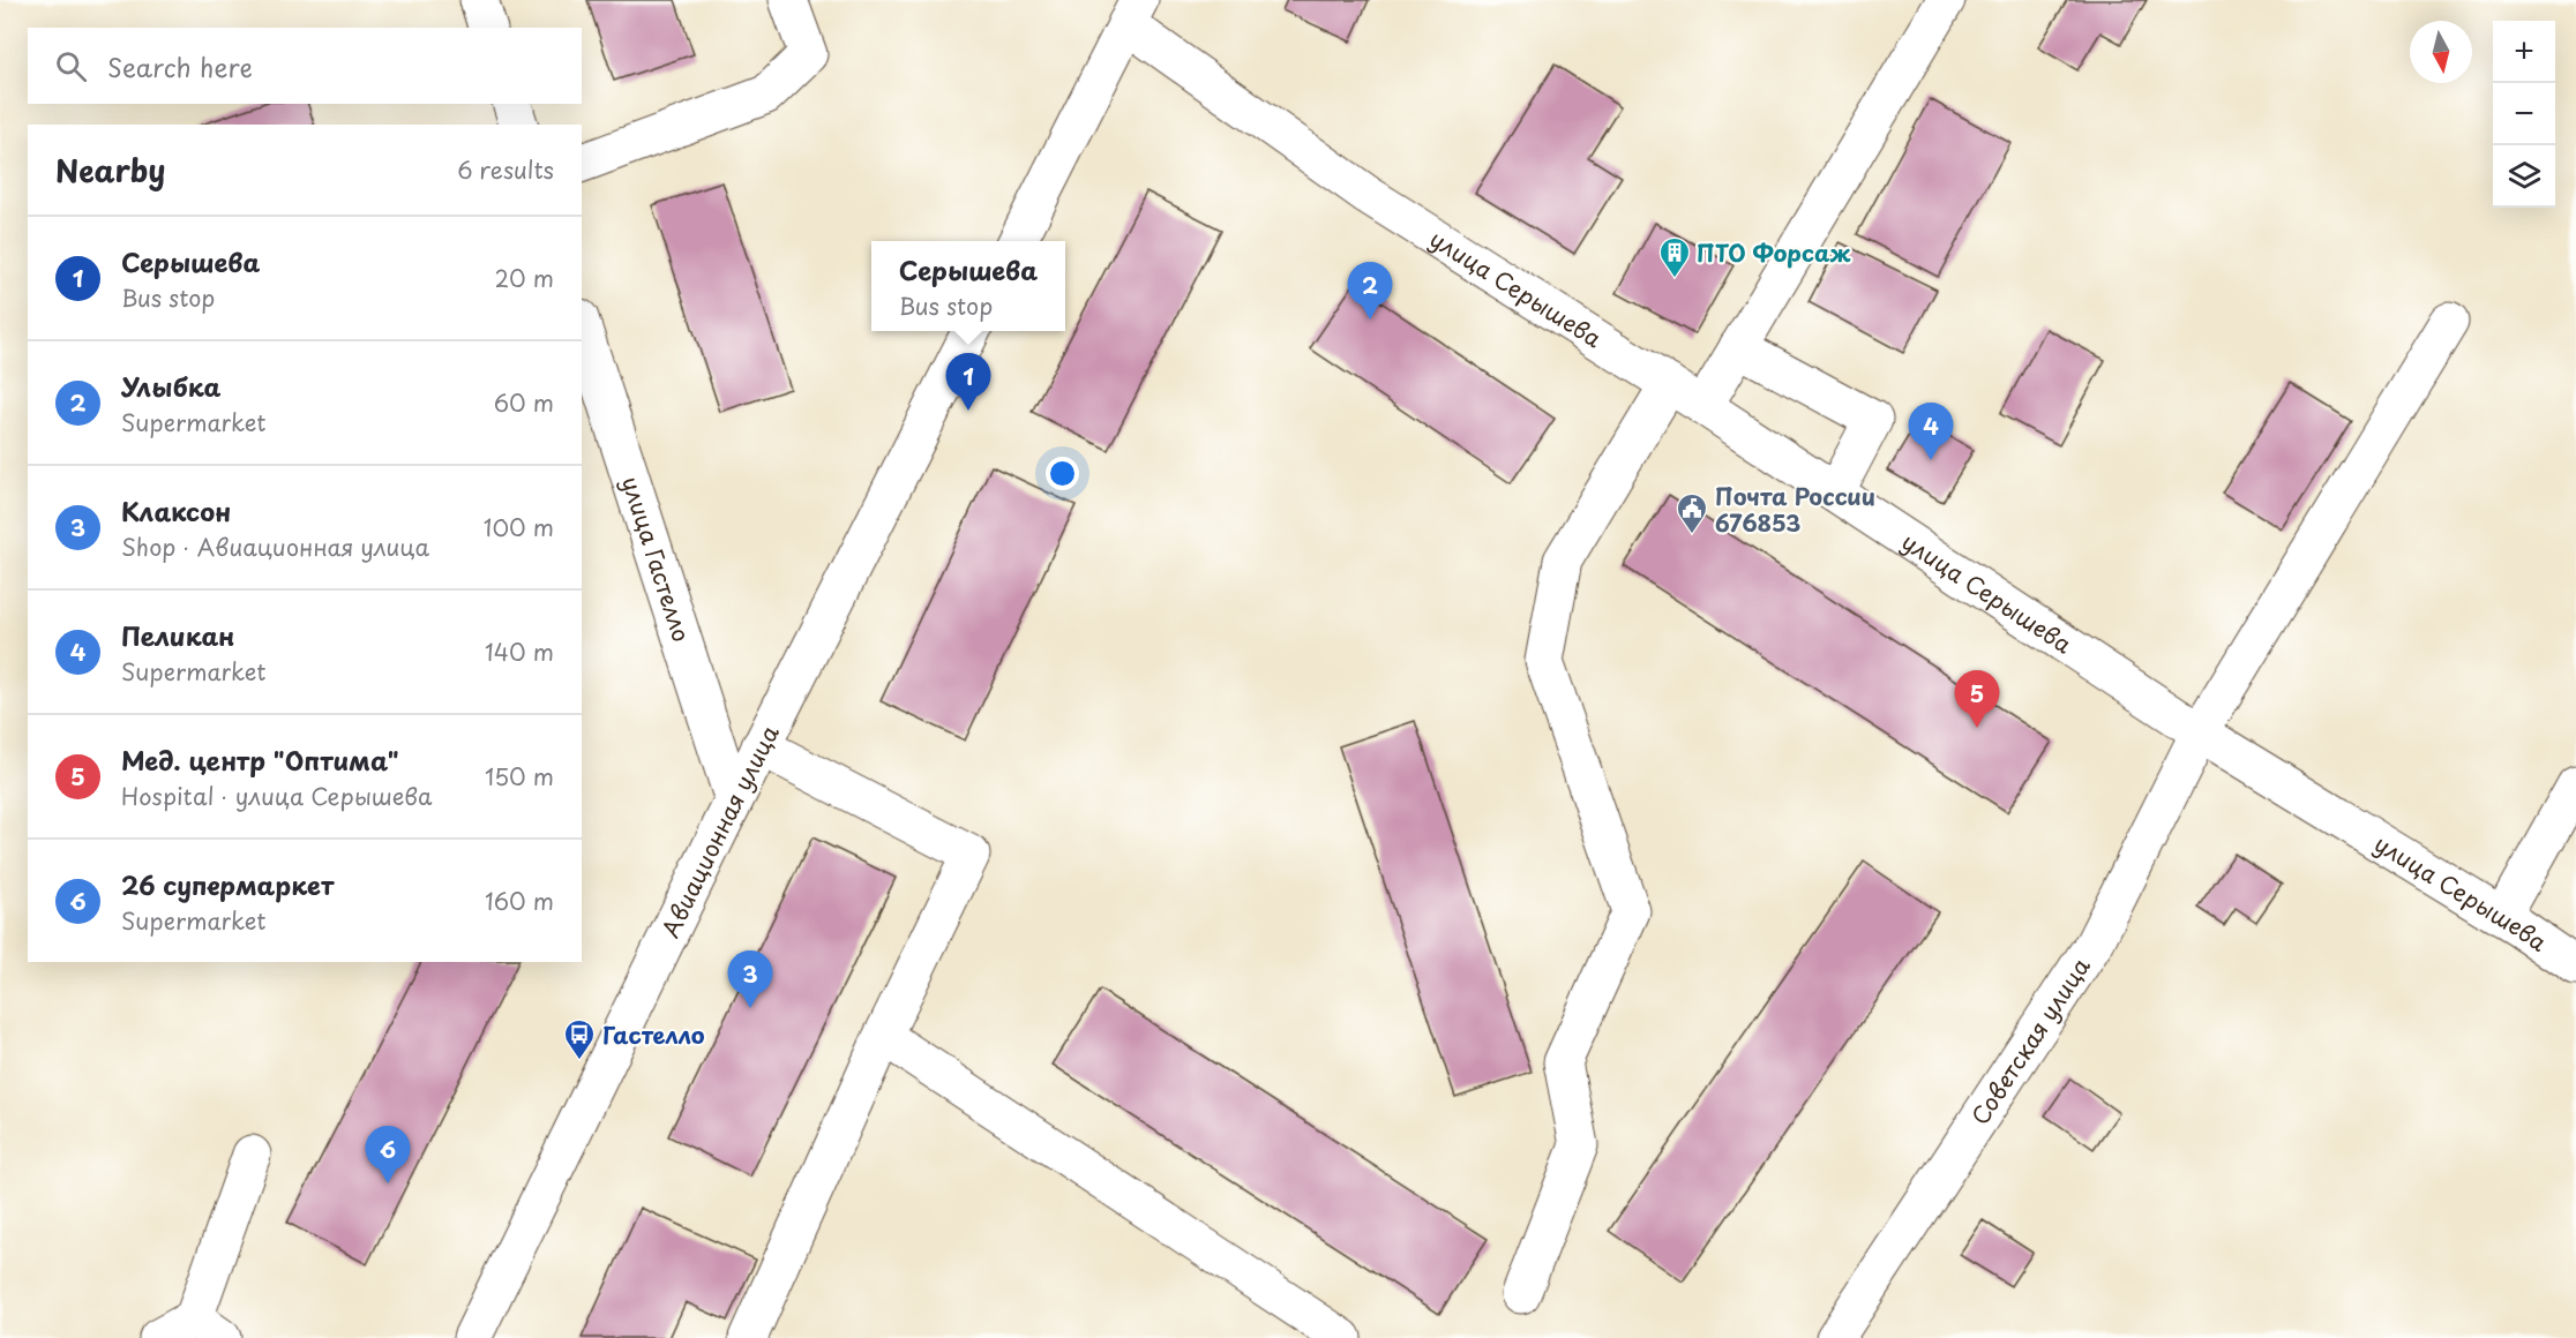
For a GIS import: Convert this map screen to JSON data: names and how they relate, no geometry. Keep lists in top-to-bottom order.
{
  "streets": {
    "street": [
      "улица Серышева",
      "улица Гастелло",
      "Авиационная улица",
      "Советская улица"
    ]
  },
  "crossings": [
    ["улица Серышева", "Советская улица"],
    ["улица Гастелло", "Авиационная улица"]
  ],
  "places": {
    "building": ["ПТО Форсаж"],
    "public building": ["Почта России 676853"],
    "bus stop": ["Гастелло"]
  },
  "north": "bottom",
  "page": {
    "map_buttons": ["+", "−"],
    "search": "Search here",
    "heading": ["Nearby", "6 results"],
    "list": [
      {
        "mark": "1",
        "name": "Серышева",
        "note": "Bus stop",
        "value": "20 m"
      },
      {
        "mark": "2",
        "name": "Улыбка",
        "note": "Supermarket",
        "value": "60 m"
      },
      {
        "mark": "3",
        "name": "Клаксон",
        "note": "Shop · Авиационная улица",
        "value": "100 m"
      },
      {
        "mark": "4",
        "name": "Пеликан",
        "note": "Supermarket",
        "value": "140 m"
      },
      {
        "mark": "5",
        "name": "Мед. центр \"Оптима\"",
        "note": "Hospital · улица Серышева",
        "value": "150 m"
      },
      {
        "mark": "6",
        "name": "26 супермаркет",
        "note": "Supermarket",
        "value": "160 m"
      }
    ],
    "popup": ["Серышева", "Bus stop"],
    "pins": [
      "2",
      "1",
      "4",
      "5",
      "3",
      "6"
    ]
  }
}
